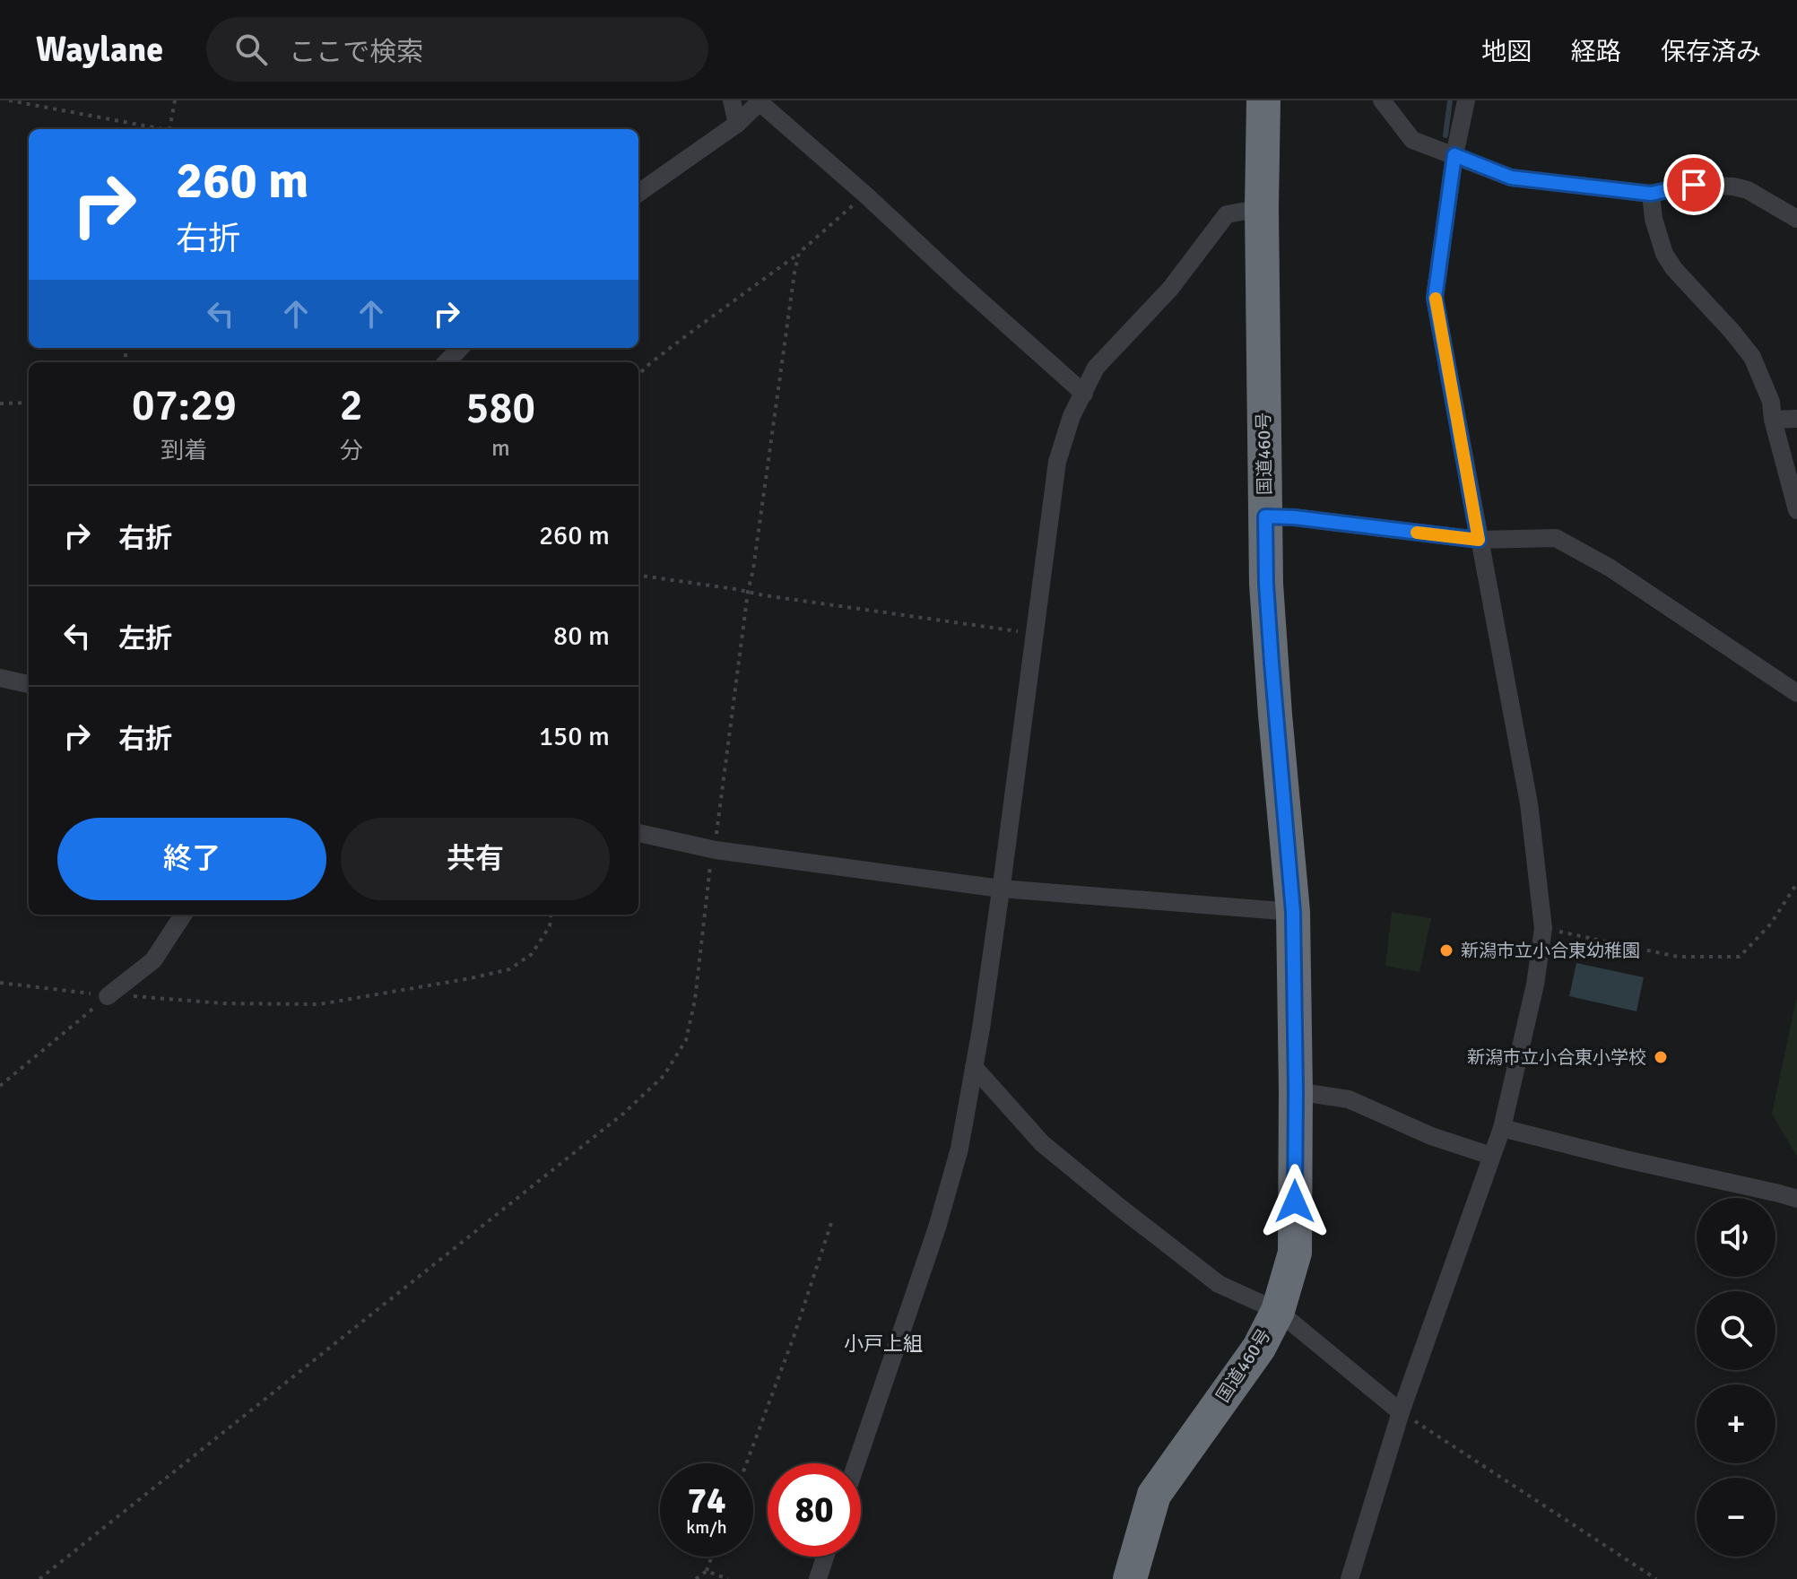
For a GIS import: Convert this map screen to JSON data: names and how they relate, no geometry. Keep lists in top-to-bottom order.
{
  "streets": {
    "highway": ["国道460号"]
  },
  "districts": ["小戸上組"],
  "places": ["新潟市立小合東幼稚園", "新潟市立小合東小学校"],
  "page": {
    "header": "Waylane",
    "search": "ここで検索",
    "nav": ["地図", "経路", "保存済み"],
    "turn": ["260 m", "右折"],
    "eta": [
      "07:29",
      "到着",
      "2",
      "分",
      "580",
      "m"
    ],
    "list": [
      {
        "name": "右折",
        "value": "260 m"
      },
      {
        "name": "左折",
        "value": "80 m"
      },
      {
        "name": "右折",
        "value": "150 m"
      }
    ],
    "buttons": ["終了", "共有"],
    "map_buttons": ["+", "−"],
    "speed": "74 km/h",
    "limit": "80"
  }
}
